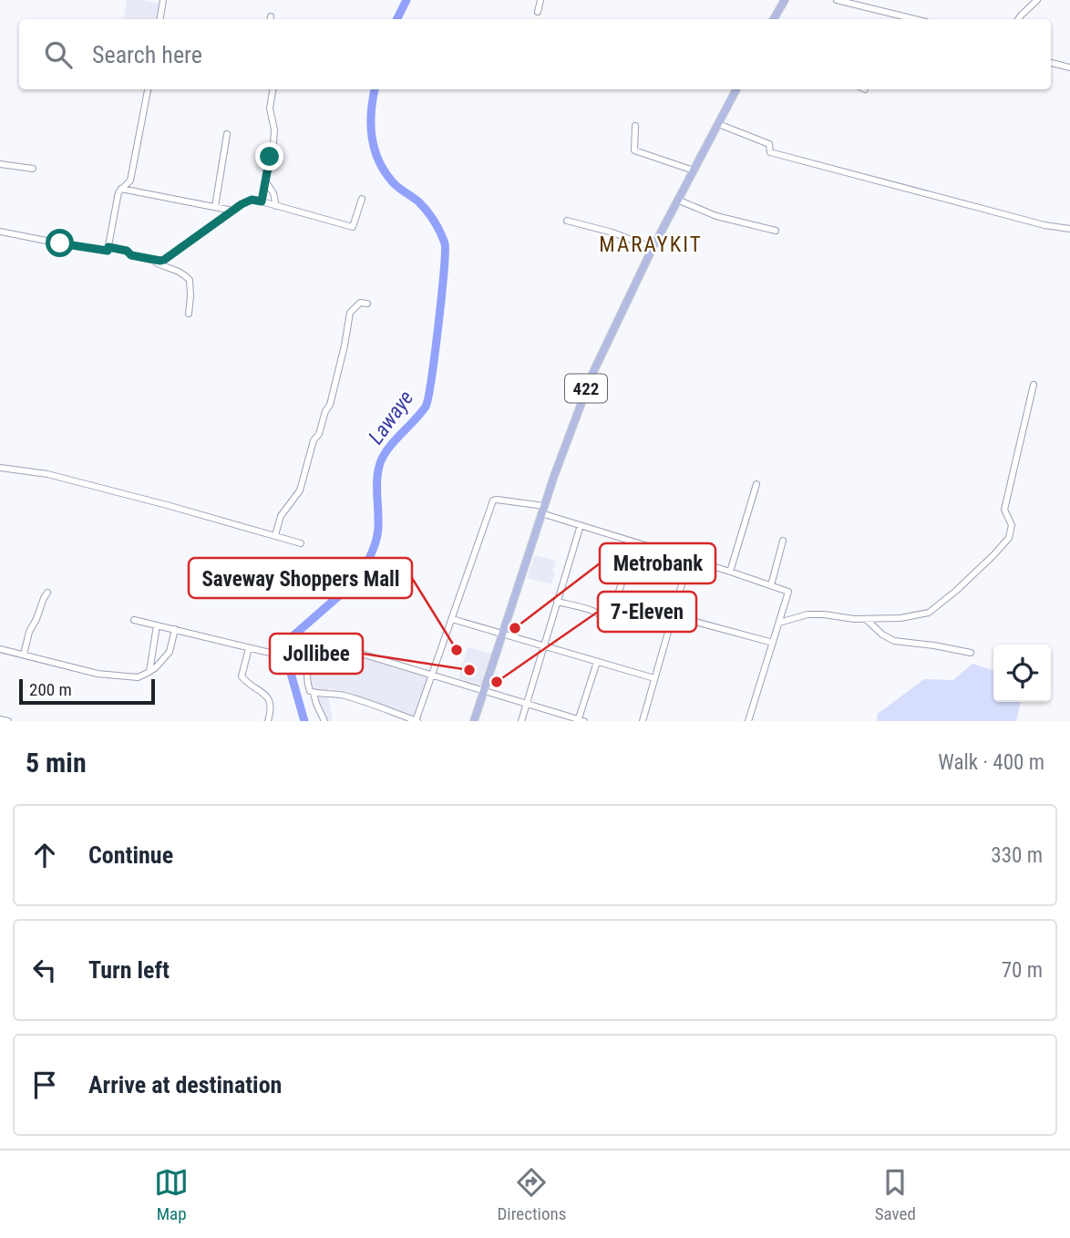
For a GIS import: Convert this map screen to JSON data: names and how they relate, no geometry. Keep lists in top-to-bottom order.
{
  "streets": {
    "main road": ["422"]
  },
  "districts": ["MARAYKIT"],
  "water": ["Lawaye"],
  "places": [
    "Metrobank",
    "Saveway Shoppers Mall",
    "Jollibee",
    "7-Eleven"
  ],
  "scale_bar": "200 m",
  "page": {
    "search": "Search here",
    "scale": "200 m",
    "heading": ["5 min", "Walk · 400 m"],
    "list": [
      ["Continue", "330 m"],
      ["Turn left", "70 m"],
      "Arrive at destination"
    ],
    "nav": ["Map", "Directions", "Saved"]
  }
}
